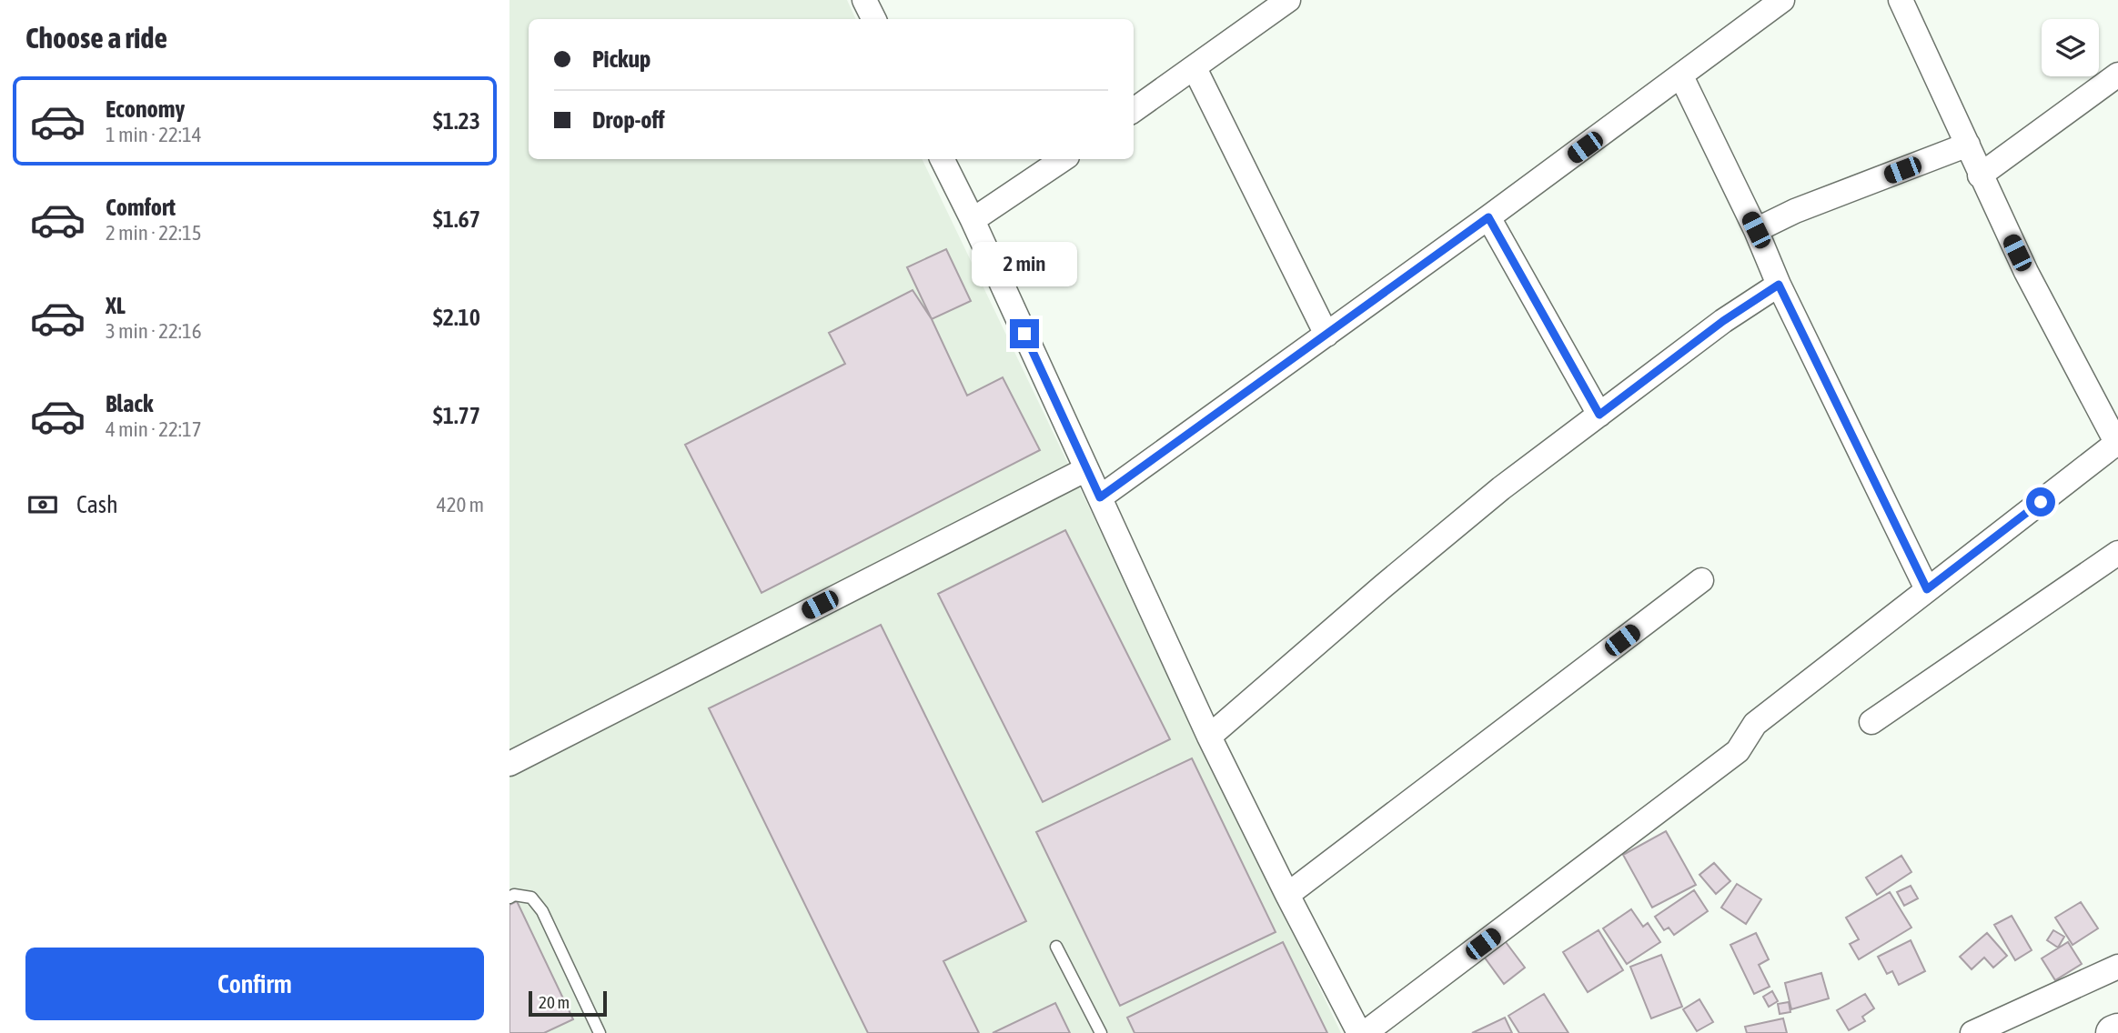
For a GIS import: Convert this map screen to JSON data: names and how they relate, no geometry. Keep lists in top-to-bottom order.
{
  "scale_bar": "20 m",
  "page": {
    "heading": "Choose a ride",
    "banner": ["Pickup", "Drop-off"],
    "list": [
      {
        "name": "Economy",
        "note": "1 min · 22:14",
        "value": "$1.23"
      },
      {
        "name": "Comfort",
        "note": "2 min · 22:15",
        "value": "$1.67"
      },
      {
        "name": "XL",
        "note": "3 min · 22:16",
        "value": "$2.10"
      },
      {
        "name": "Black",
        "note": "4 min · 22:17",
        "value": "$1.77"
      }
    ],
    "bubble": "2 min",
    "pay": ["Cash", "420 m"],
    "buttons": "Confirm",
    "scale": "20 m"
  }
}
